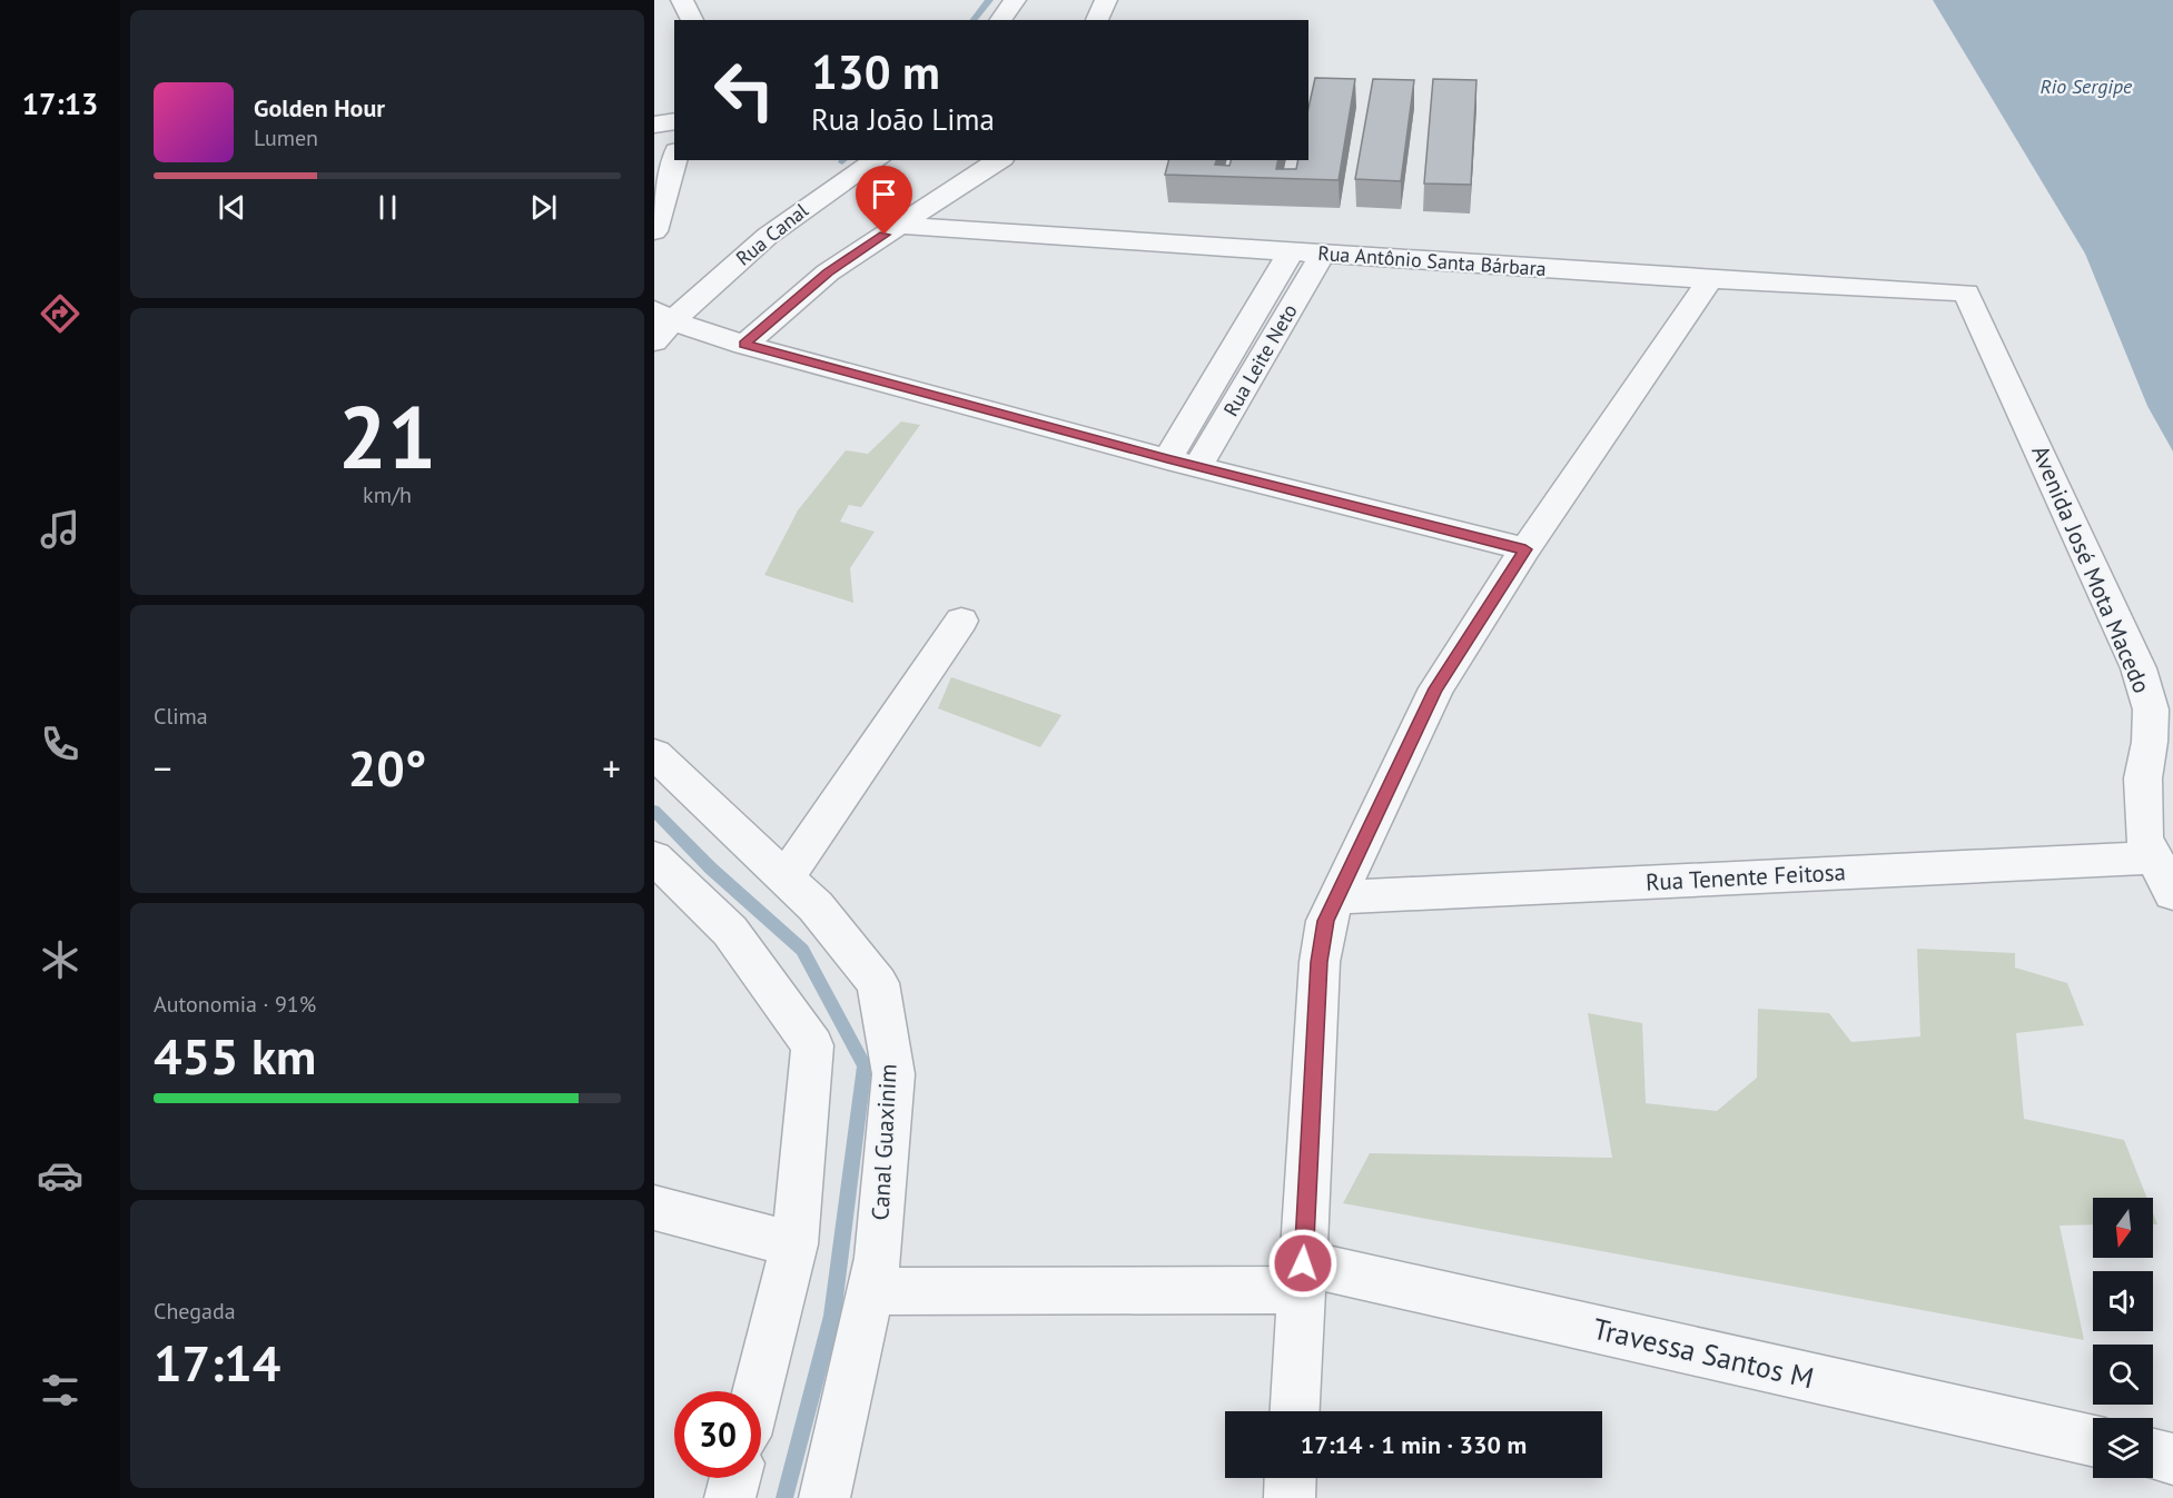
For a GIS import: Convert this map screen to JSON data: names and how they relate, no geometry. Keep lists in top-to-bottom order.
{
  "streets": {
    "street": [
      "Rua Canal",
      "Rua Antônio Santa Bárbara",
      "Rua Leite Neto",
      "Avenida José Mota Macedo",
      "Rua Tenente Feitosa",
      "Canal Guaxinim",
      "Travessa Santos M"
    ]
  },
  "crossings": [
    ["Rua Antônio Santa Bárbara", "Rua Leite Neto"],
    ["Rua Antônio Santa Bárbara", "Avenida José Mota Macedo"],
    ["Avenida José Mota Macedo", "Rua Tenente Feitosa"],
    ["Canal Guaxinim", "Travessa Santos M"]
  ],
  "water": ["Rio Sergipe"],
  "north": "bottom",
  "page": {
    "tabs": "17:13",
    "turn": ["130 m", "Rua João Lima"],
    "song": ["Golden Hour", "Lumen"],
    "tile": [
      ["21", "km/h"],
      "Clima",
      ["Autonomia · 91%", "455 km"],
      ["Chegada", "17:14"]
    ],
    "heat": ["−", "20°", "+"],
    "limit": "30",
    "trip": "17:14 · 1 min · 330 m"
  }
}
